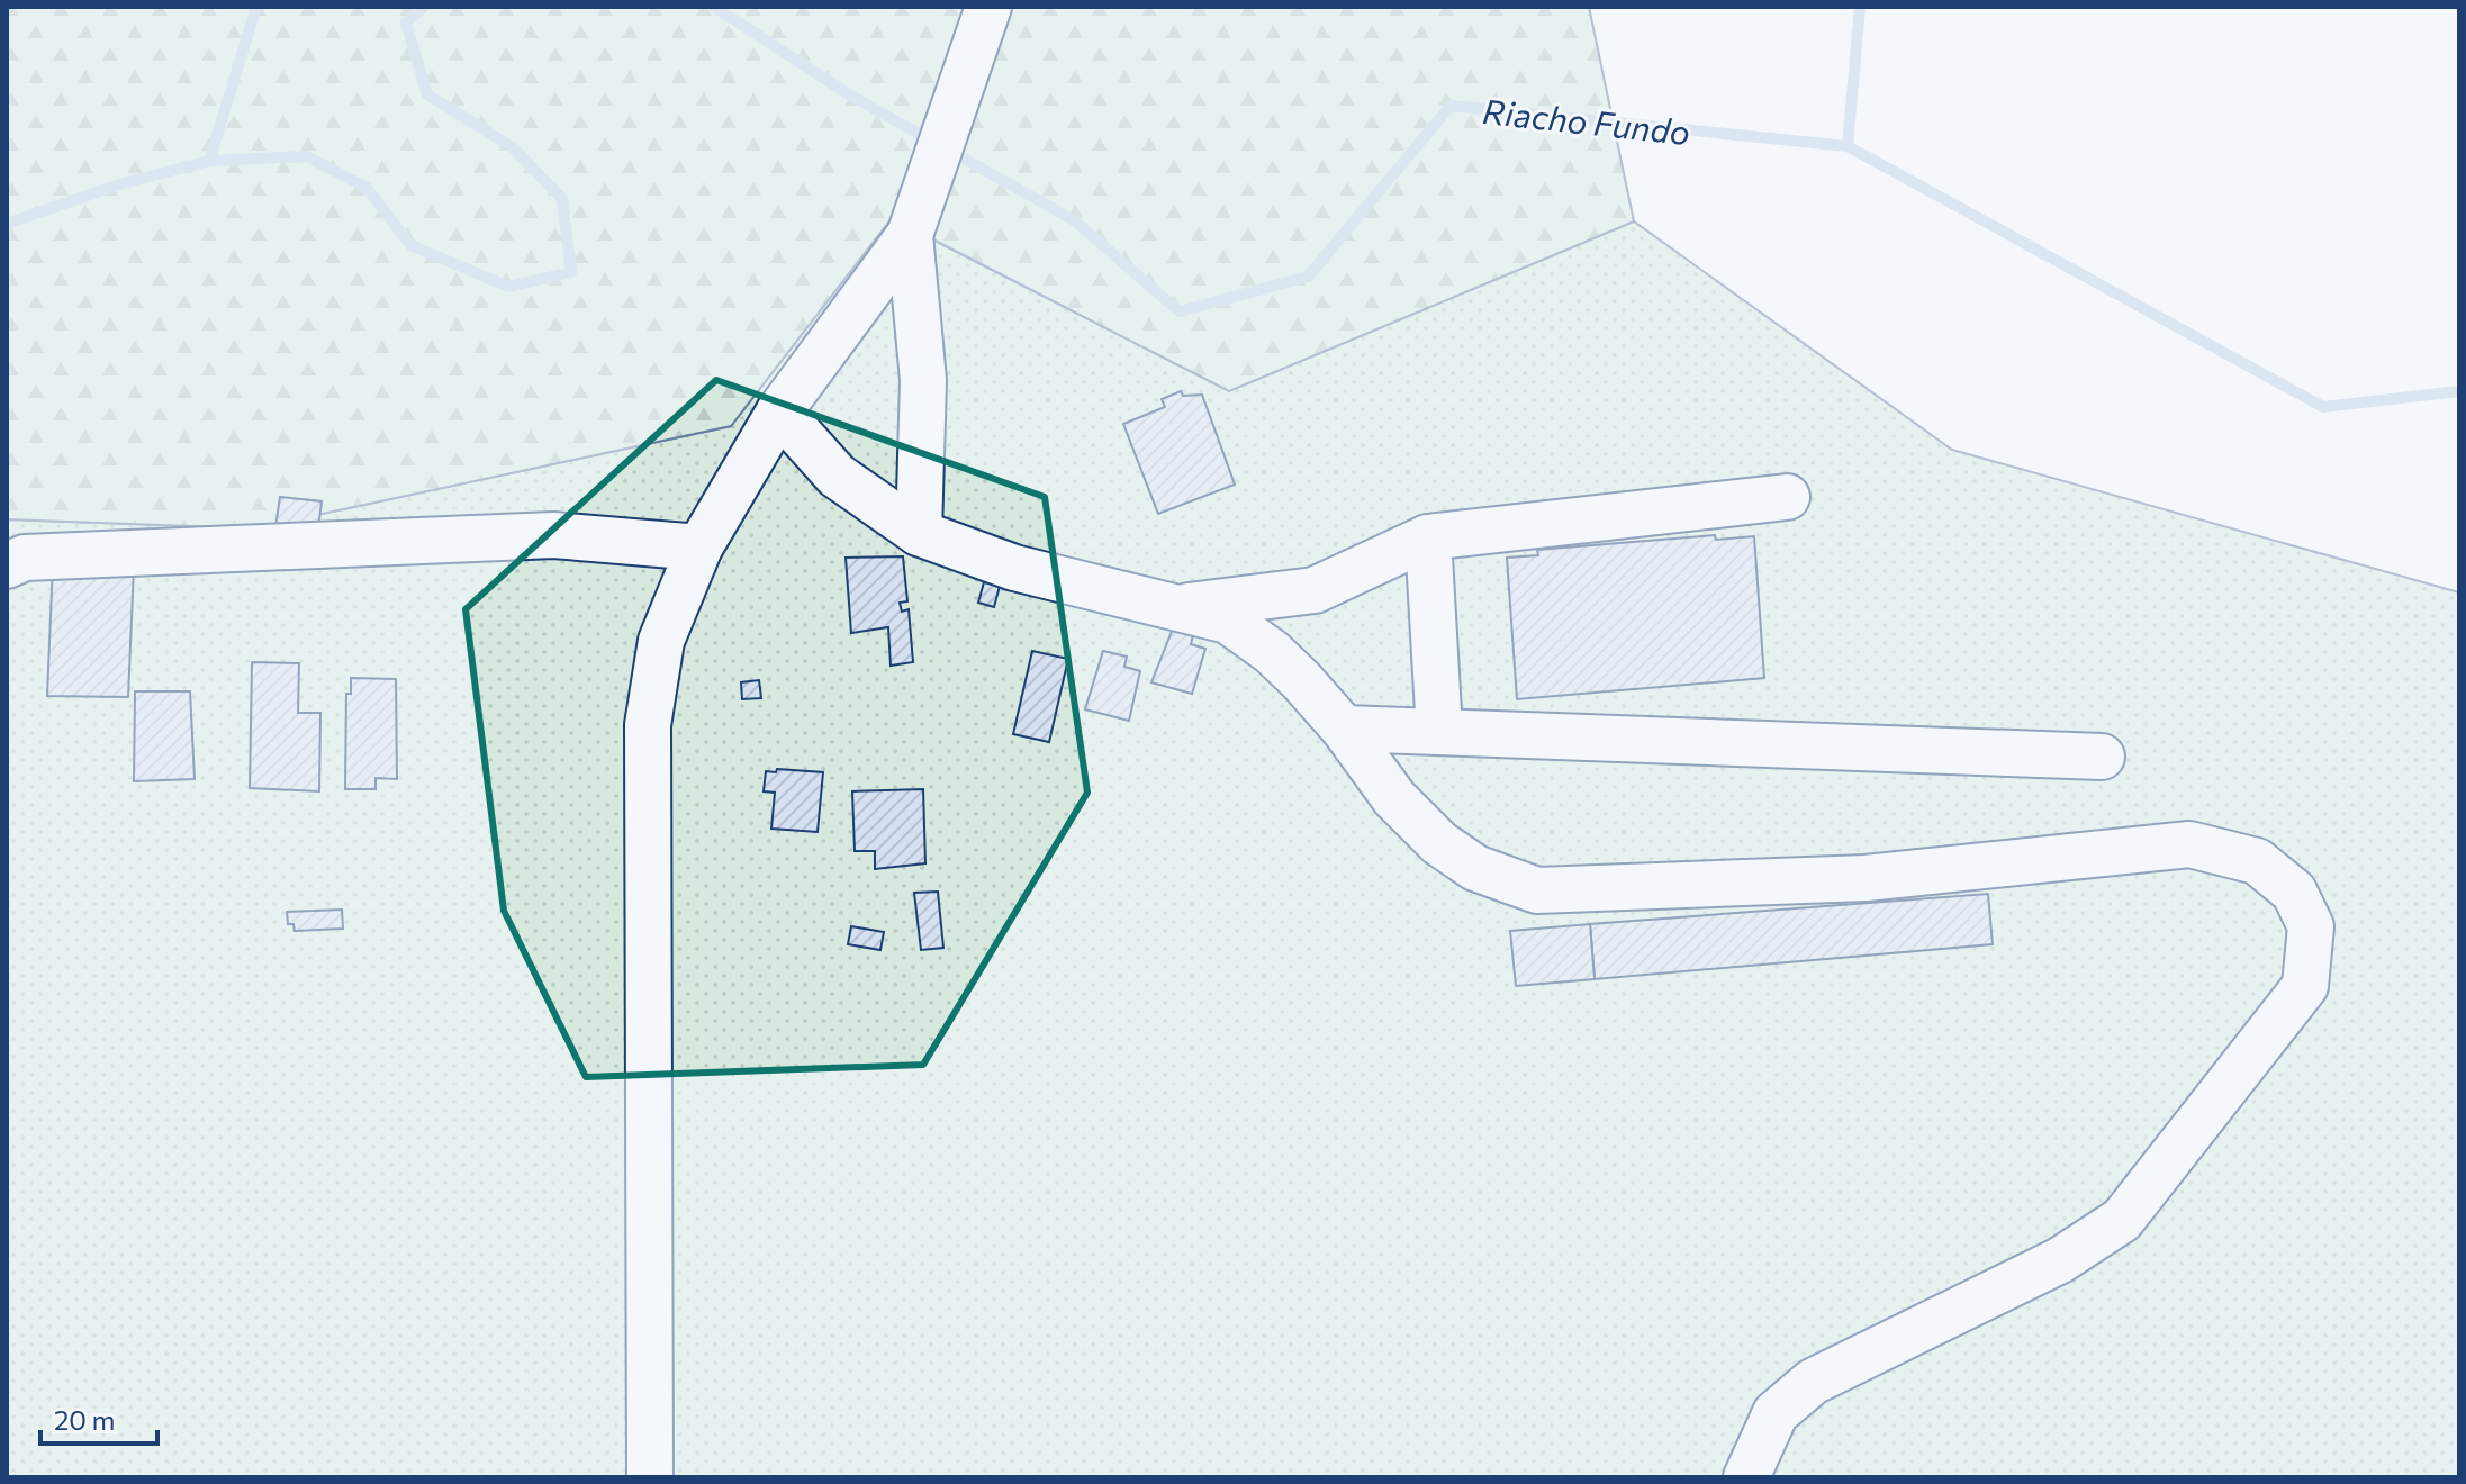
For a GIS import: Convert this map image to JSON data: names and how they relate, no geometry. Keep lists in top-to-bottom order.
{
  "water": ["Riacho Fundo"],
  "scale_bar": "20 m"
}
